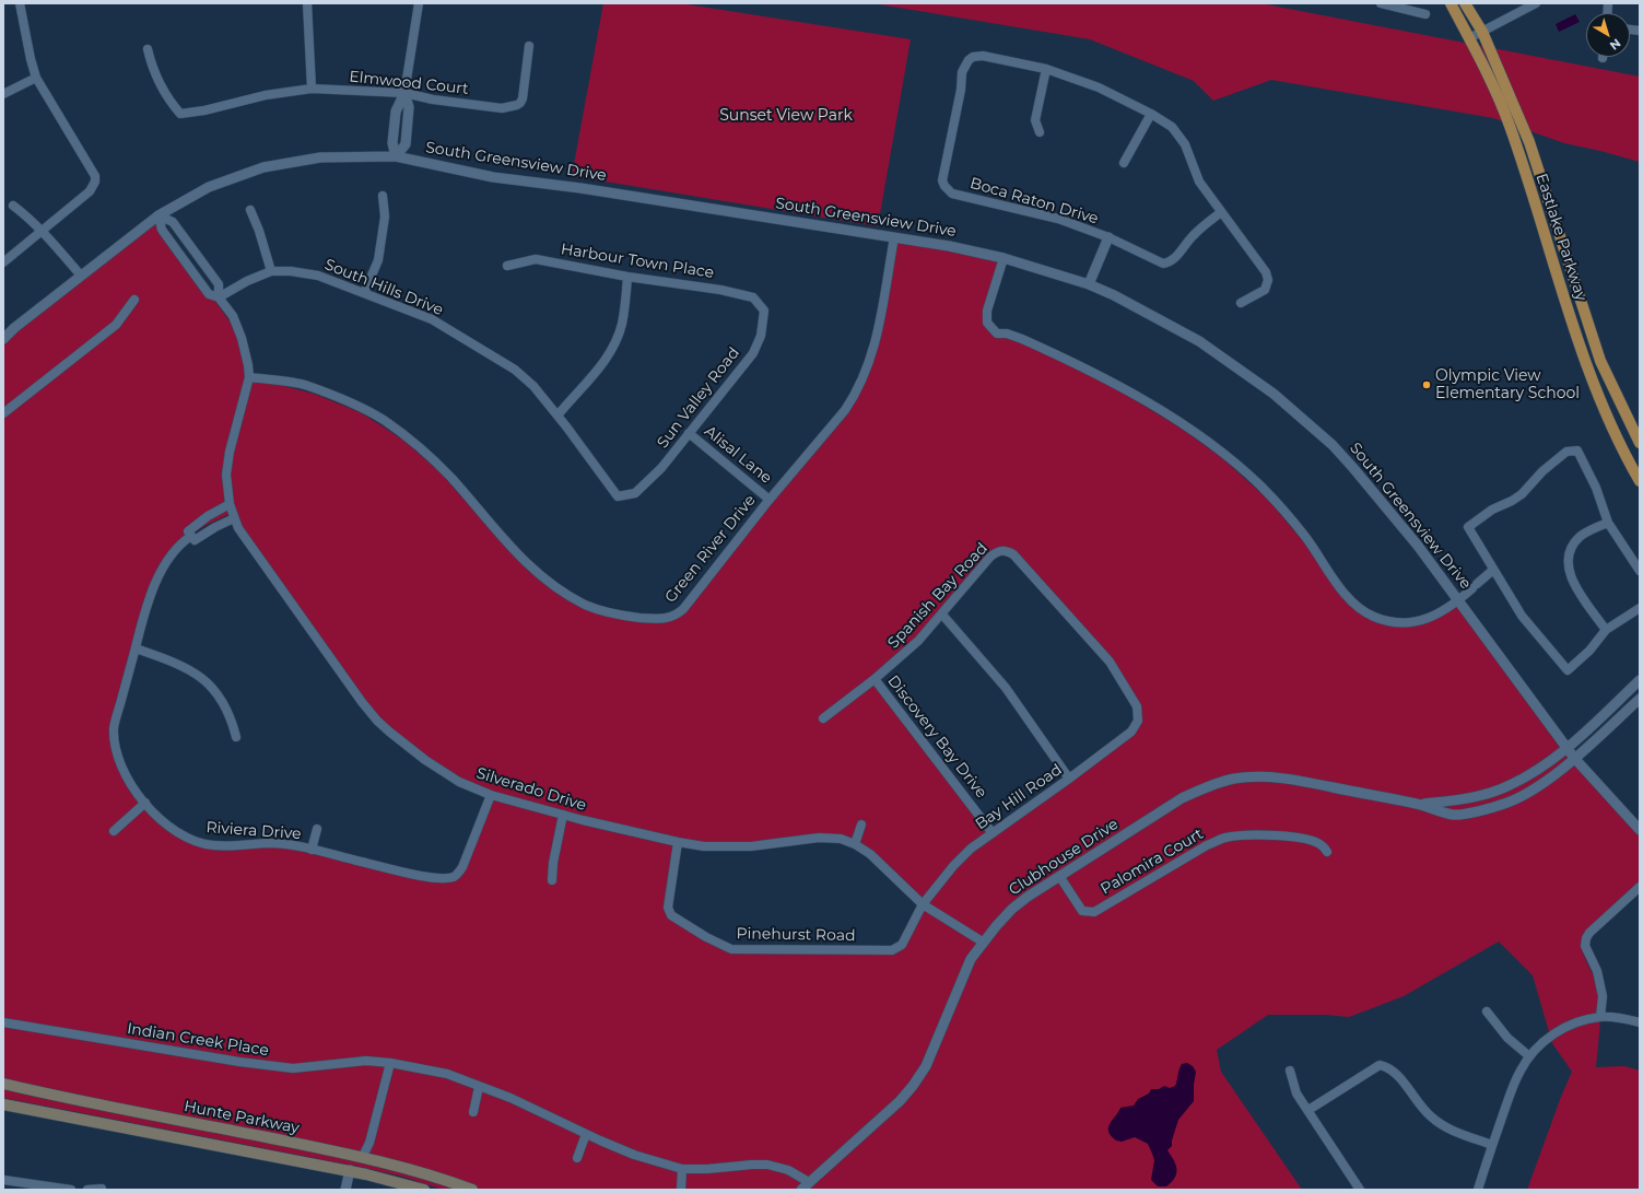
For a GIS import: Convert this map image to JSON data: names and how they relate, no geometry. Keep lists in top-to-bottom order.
{
  "streets": {
    "main road": ["Eastlake Parkway", "Hunte Parkway"],
    "street": [
      "Elmwood Court",
      "South Greensview Drive",
      "Boca Raton Drive",
      "Harbour Town Place",
      "South Hills Drive",
      "Sun Valley Road",
      "Alisal Lane",
      "Green River Drive",
      "Spanish Bay Road",
      "Discovery Bay Drive",
      "Silverado Drive",
      "Bay Hill Road",
      "Riviera Drive",
      "Clubhouse Drive",
      "Palomira Court",
      "Pinehurst Road",
      "Indian Creek Place"
    ]
  },
  "crossings": [
    ["South Greensview Drive", "Green River Drive"],
    ["South Greensview Drive", "Silverado Drive"],
    ["South Greensview Drive", "Clubhouse Drive"],
    ["Harbour Town Place", "Sun Valley Road"],
    ["South Hills Drive", "Sun Valley Road"],
    ["South Hills Drive", "Silverado Drive"],
    ["Sun Valley Road", "Alisal Lane"],
    ["Alisal Lane", "Green River Drive"],
    ["Green River Drive", "Silverado Drive"],
    ["Spanish Bay Road", "Discovery Bay Drive"],
    ["Spanish Bay Road", "Bay Hill Road"],
    ["Discovery Bay Drive", "Bay Hill Road"],
    ["Silverado Drive", "Bay Hill Road"],
    ["Silverado Drive", "Riviera Drive"],
    ["Silverado Drive", "Clubhouse Drive"],
    ["Silverado Drive", "Pinehurst Road"],
    ["Bay Hill Road", "Pinehurst Road"],
    ["Clubhouse Drive", "Palomira Court"],
    ["Clubhouse Drive", "Indian Creek Place"]
  ],
  "parks": ["Sunset View Park"],
  "places": ["Olympic View Elementary School"],
  "north": "bottom right"
}
